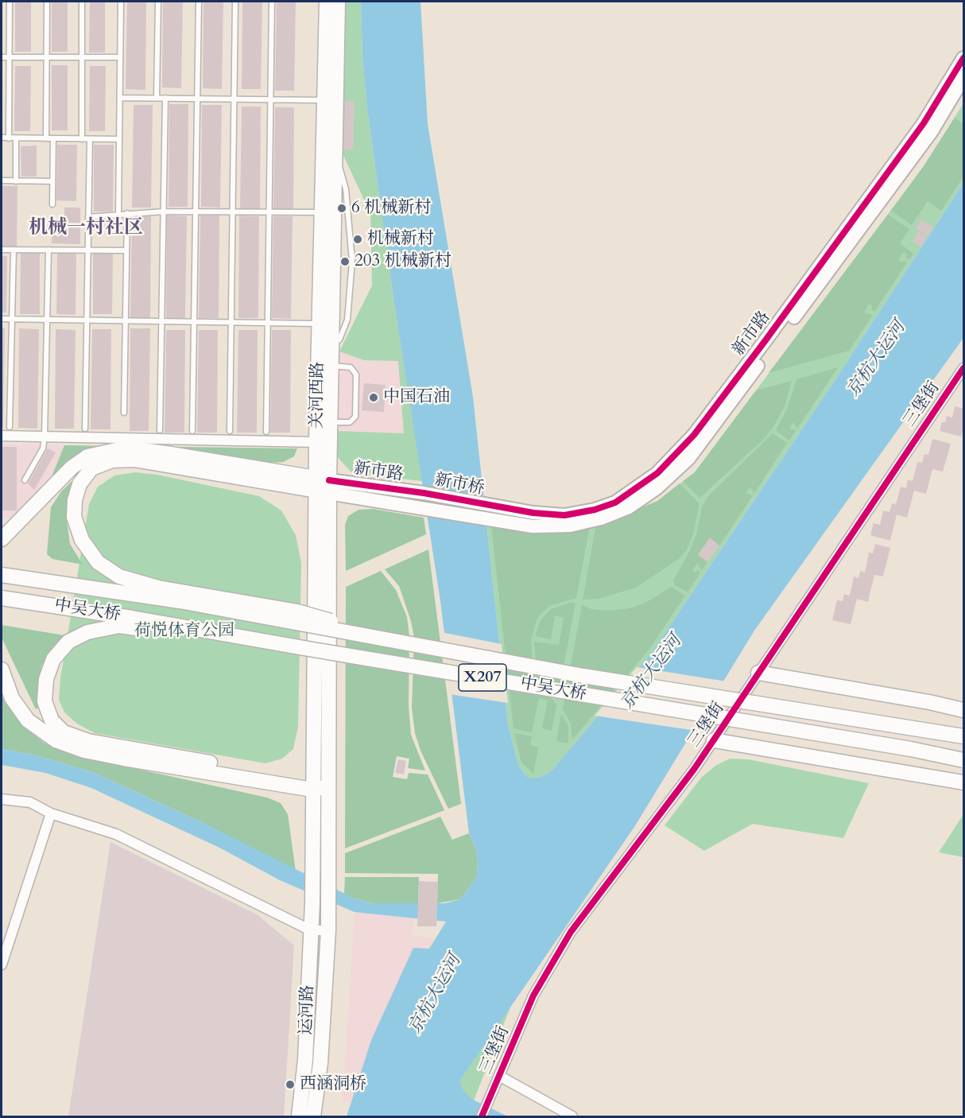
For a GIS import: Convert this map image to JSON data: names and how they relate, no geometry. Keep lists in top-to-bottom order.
{
  "streets": {
    "main road": [
      "关河西路",
      "中吴大桥",
      "X207",
      "运河路"
    ],
    "street": ["新市路", "三堡街", "新市桥"]
  },
  "crossings": [
    ["新市路", "关河西路"],
    ["新市路", "新市桥"],
    ["关河西路", "运河路"]
  ],
  "districts": ["机械一村社区"],
  "water": ["京杭大运河"],
  "parks": ["荷悦体育公园"],
  "places": [
    "6 机械新村",
    "机械新村",
    "203 机械新村",
    "中国石油",
    "西涵洞桥"
  ]
}
